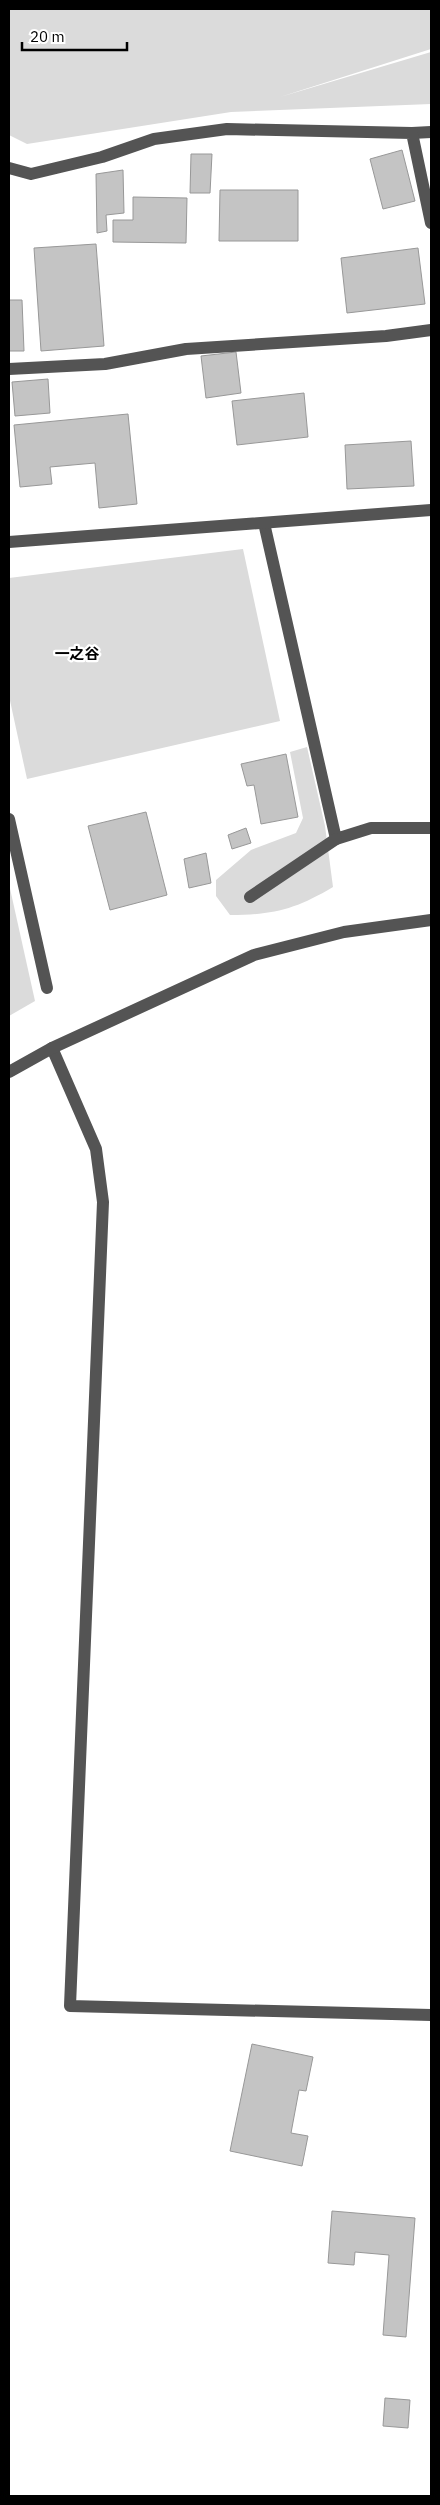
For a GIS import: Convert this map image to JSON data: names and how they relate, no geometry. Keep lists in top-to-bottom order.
{
  "districts": ["一之谷"],
  "scale_bar": "20 m"
}
